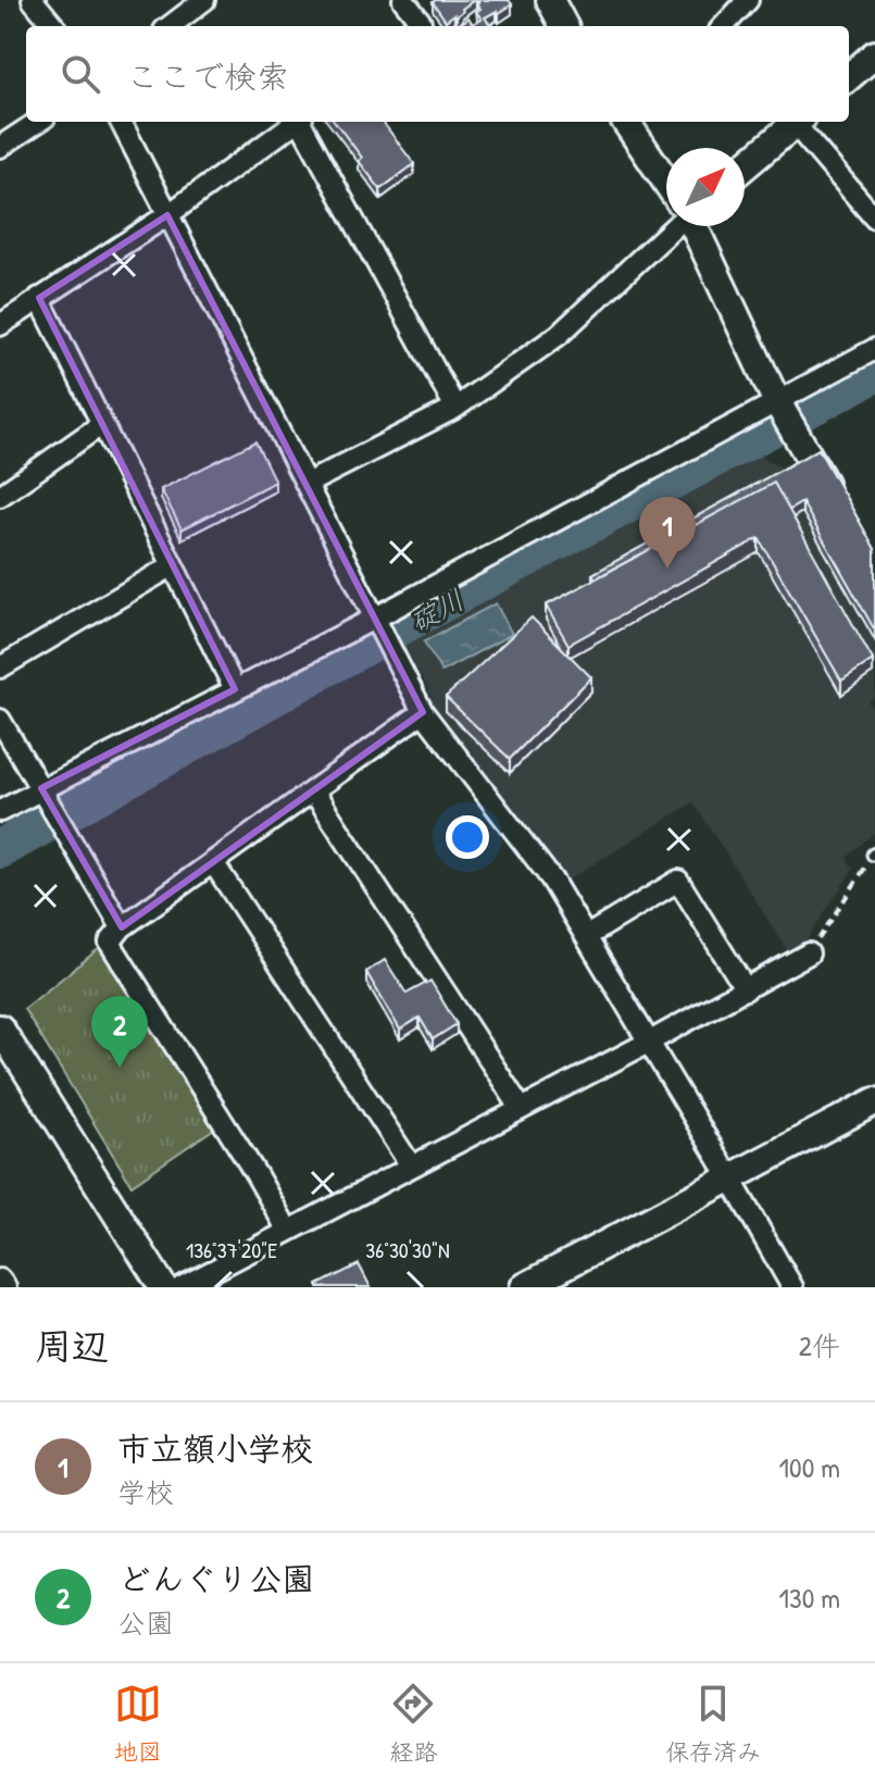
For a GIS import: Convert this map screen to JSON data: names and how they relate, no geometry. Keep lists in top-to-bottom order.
{
  "water": ["碇川"],
  "north": "top right",
  "page": {
    "search": "ここで検索",
    "pins": ["1", "2"],
    "heading": ["周辺", "2件"],
    "list": [
      {
        "mark": "1",
        "name": "市立額小学校",
        "note": "学校",
        "value": "100 m"
      },
      {
        "mark": "2",
        "name": "どんぐり公園",
        "note": "公園",
        "value": "130 m"
      }
    ],
    "nav": ["地図", "経路", "保存済み"]
  },
  "coordinates": ["36°30'30\"N", "136°37'20\"E"]
}
